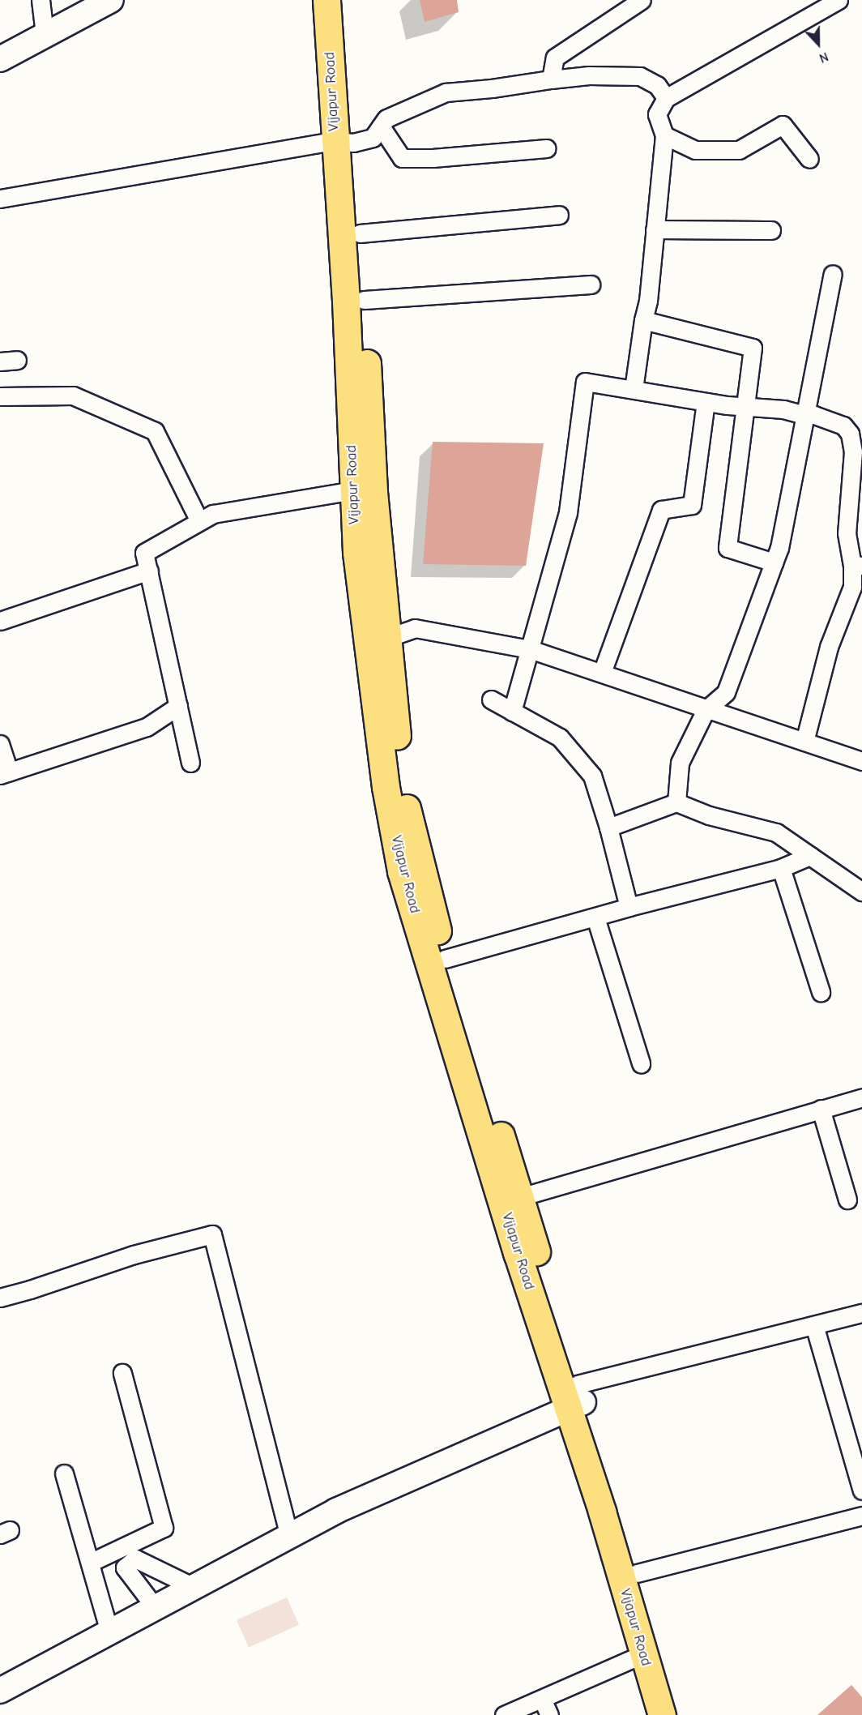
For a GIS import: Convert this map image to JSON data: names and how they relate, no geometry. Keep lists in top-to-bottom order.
{
  "streets": {
    "main road": ["Vijapur Road"]
  },
  "north": "bottom"
}
